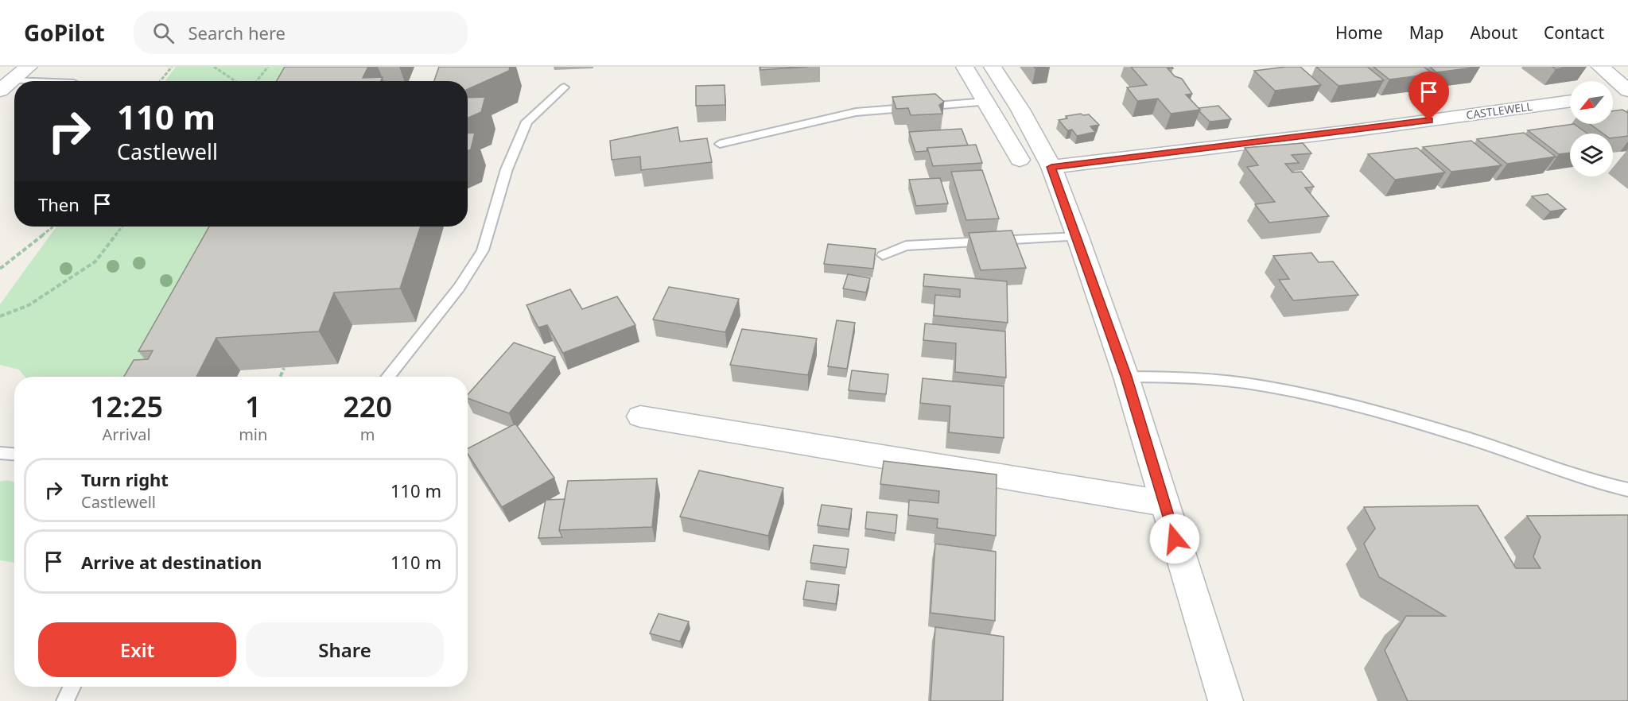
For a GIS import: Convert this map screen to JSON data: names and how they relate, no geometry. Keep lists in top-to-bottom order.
{
  "streets": {
    "street": ["CASTLEWELL"]
  },
  "north": "bottom left",
  "page": {
    "header": "GoPilot",
    "search": "Search here",
    "nav": [
      "Home",
      "Map",
      "About",
      "Contact"
    ],
    "turn": ["110 m", "Castlewell"],
    "then": "Then",
    "eta": [
      "12:25",
      "Arrival",
      "1",
      "min",
      "220",
      "m"
    ],
    "list": [
      {
        "name": "Turn right",
        "note": "Castlewell",
        "value": "110 m"
      },
      {
        "name": "Arrive at destination",
        "value": "110 m"
      }
    ],
    "buttons": ["Exit", "Share"]
  }
}
